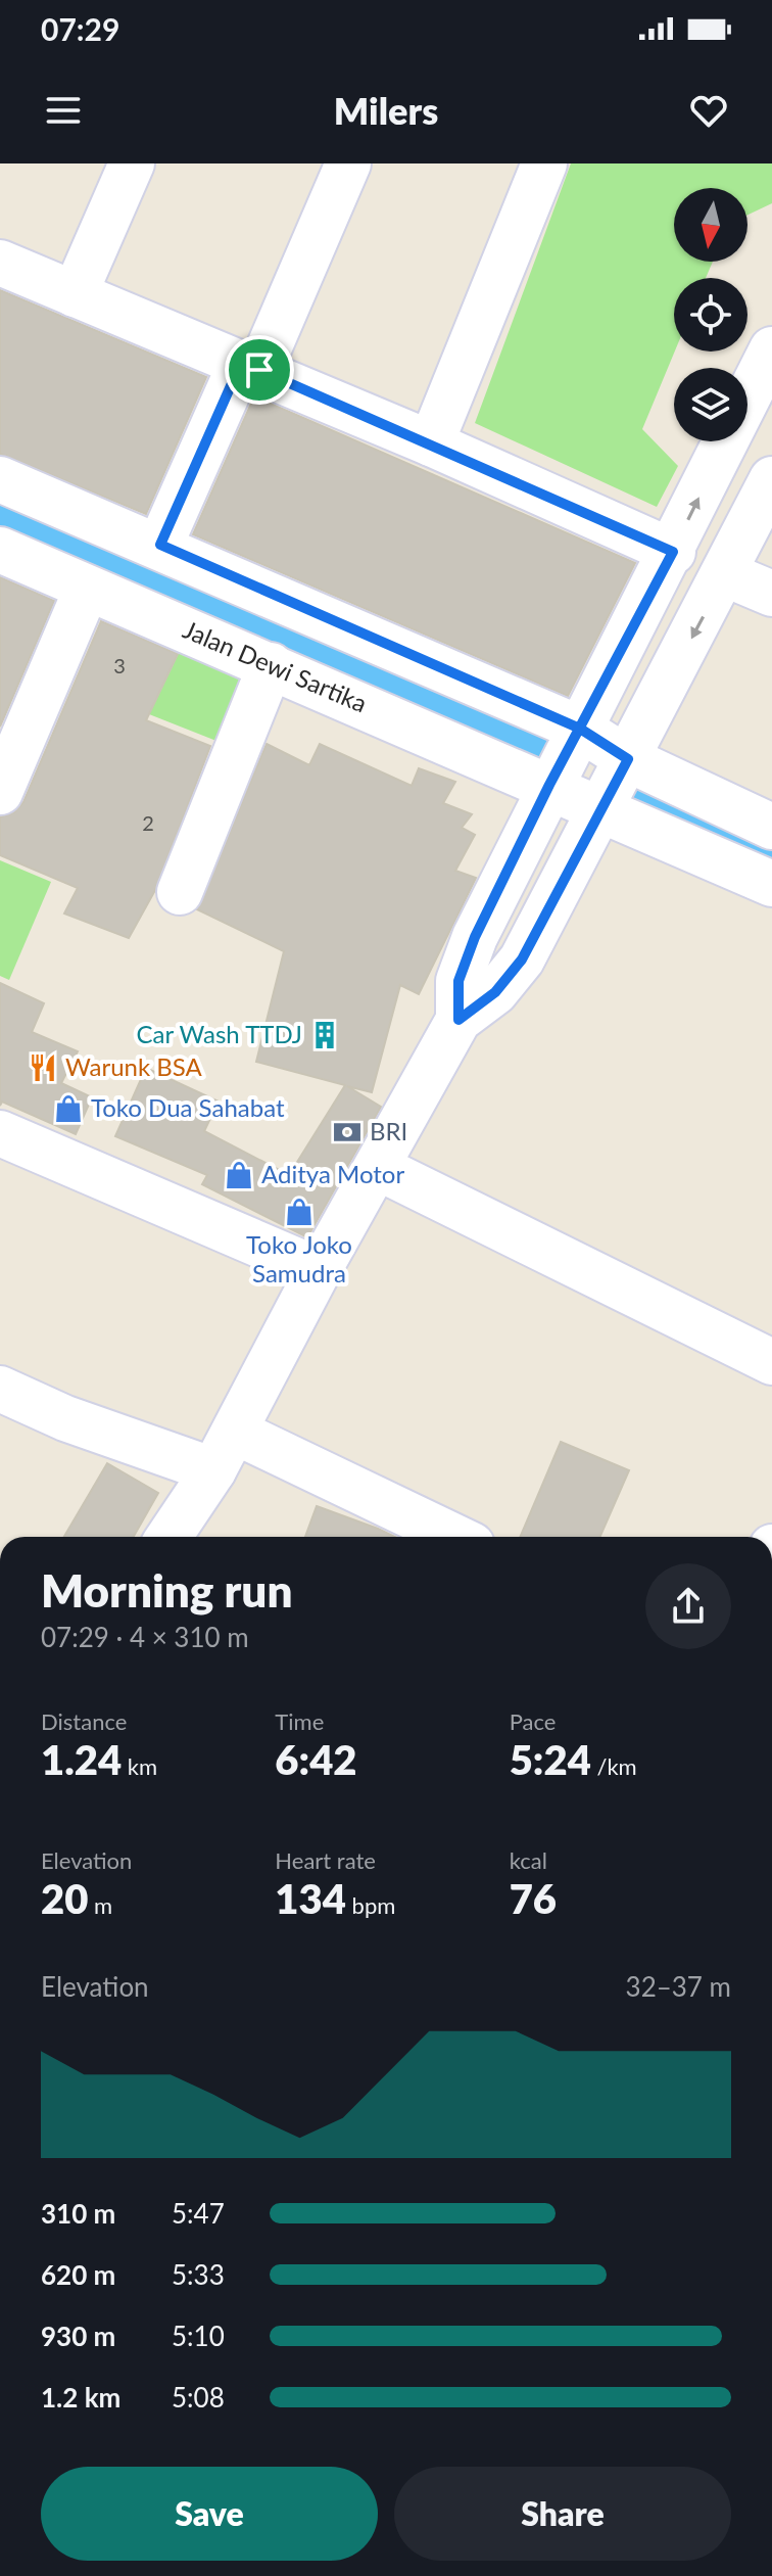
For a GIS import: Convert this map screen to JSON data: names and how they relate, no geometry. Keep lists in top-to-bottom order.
{
  "streets": {
    "street": ["Jalan Dewi Sartika"]
  },
  "places": {
    "building": ["Car Wash TTDJ"],
    "restaurant": ["Warunk BSA"],
    "shop": ["Toko Dua Sahabat", "Aditya Motor", "Toko Joko Samudra"],
    "bank": ["BRI"]
  },
  "house_numbers": ["3", "2"],
  "north": "bottom",
  "page": {
    "status": "07:29",
    "header": "Milers",
    "heading": ["Morning run", "07:29 · 4 × 310 m"],
    "stats": [
      ["Distance", "1.24 km"],
      ["Time", "6:42"],
      ["Pace", "5:24 /km"],
      ["Elevation", "20 m"],
      ["Heart rate", "134 bpm"],
      ["kcal", "76"]
    ],
    "chart": ["Elevation", "32–37 m"],
    "list": [
      {
        "name": "310 m",
        "note": "5:47"
      },
      {
        "name": "620 m",
        "note": "5:33"
      },
      {
        "name": "930 m",
        "note": "5:10"
      },
      {
        "name": "1.2 km",
        "note": "5:08"
      }
    ],
    "buttons": ["Save", "Share"]
  }
}
